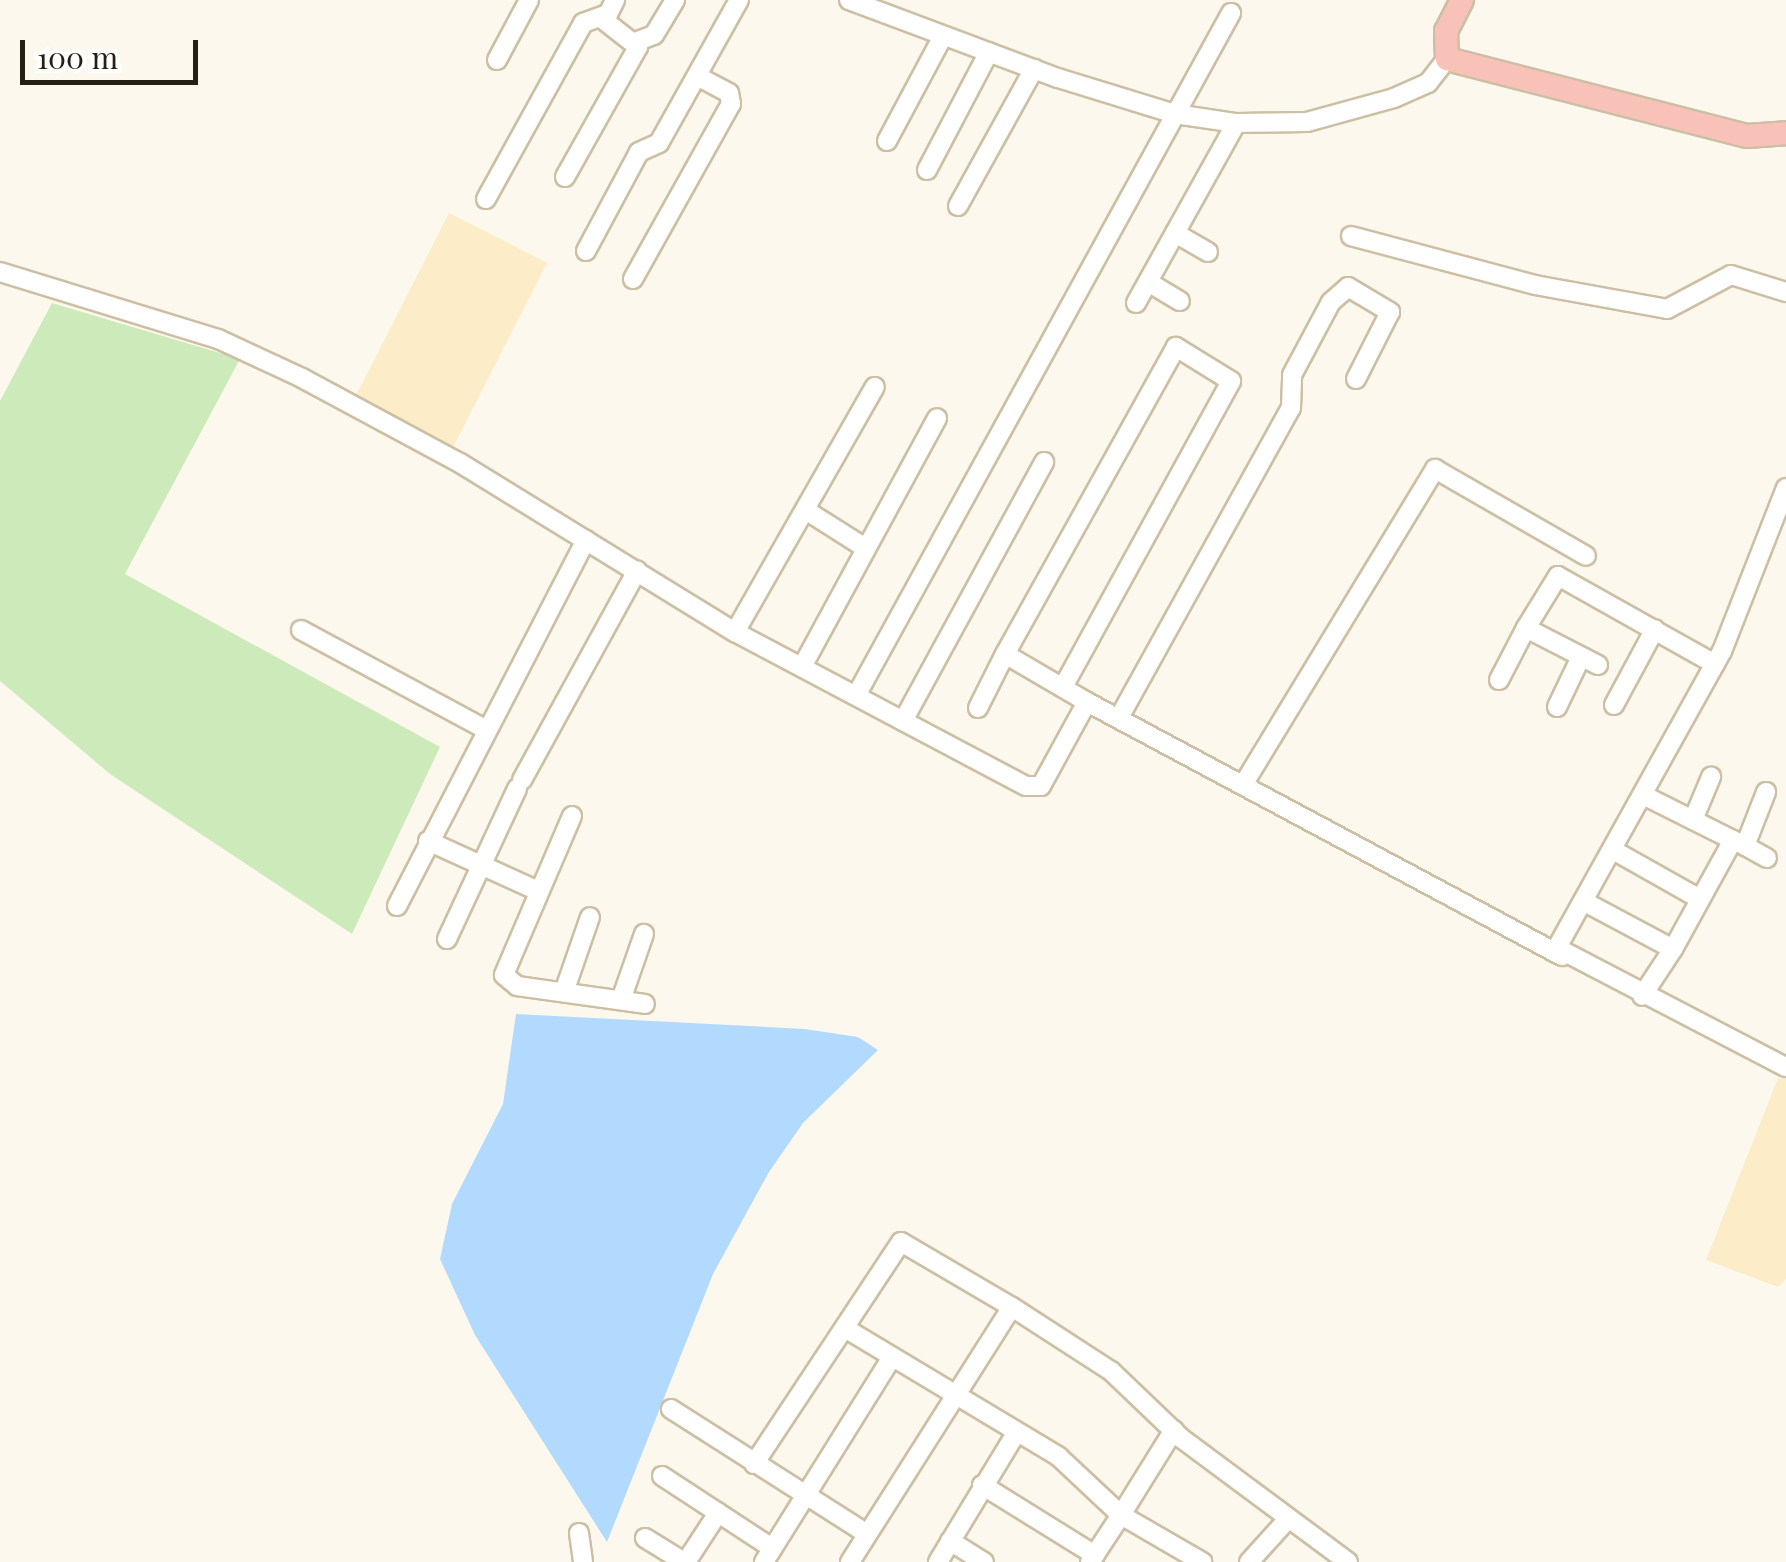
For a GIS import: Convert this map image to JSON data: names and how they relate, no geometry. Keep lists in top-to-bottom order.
{
  "scale_bar": "100 m"
}
